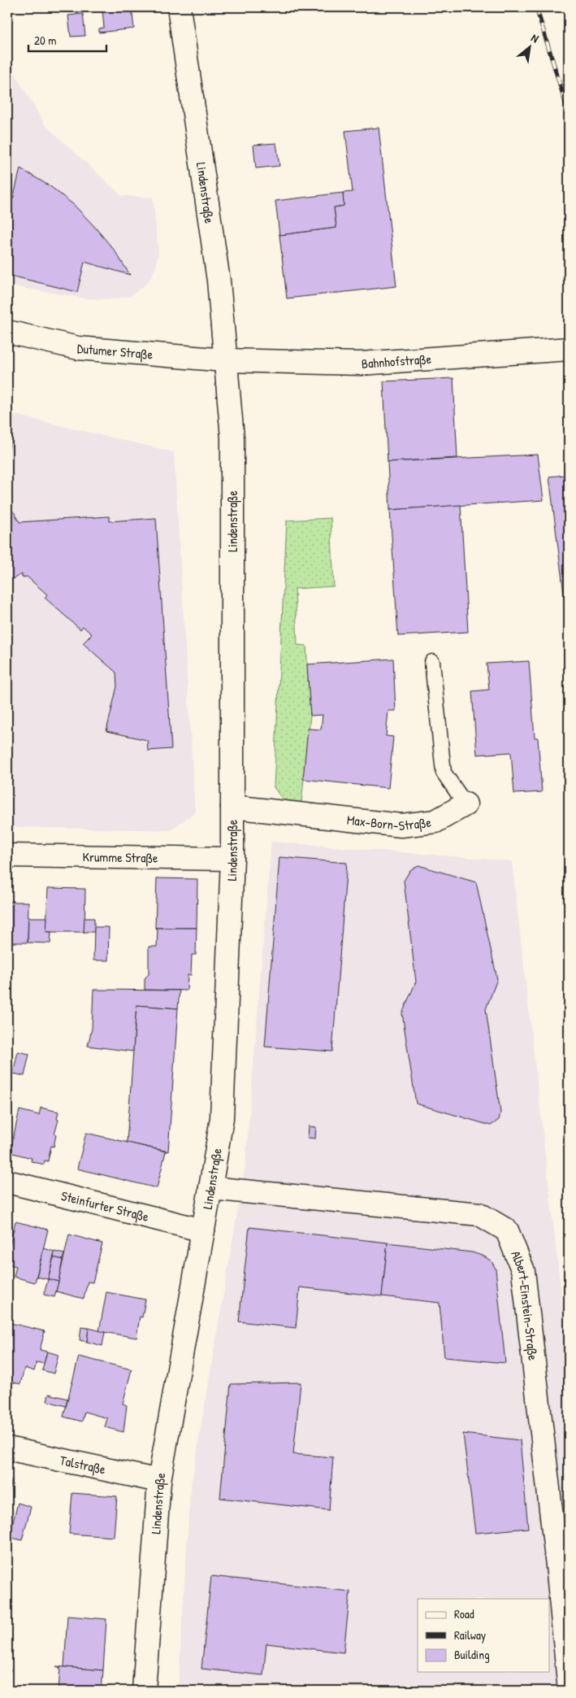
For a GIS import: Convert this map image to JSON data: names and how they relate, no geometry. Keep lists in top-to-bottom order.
{
  "streets": {
    "street": [
      "Lindenstraße",
      "Dutumer Straße",
      "Bahnhofstraße",
      "Max-Born-Straße",
      "Krumme Straße",
      "Steinfurter Straße",
      "Albert-Einstein-Straße",
      "Talstraße"
    ]
  },
  "crossings": [
    ["Lindenstraße", "Dutumer Straße"],
    ["Lindenstraße", "Bahnhofstraße"],
    ["Lindenstraße", "Max-Born-Straße"],
    ["Lindenstraße", "Krumme Straße"],
    ["Lindenstraße", "Steinfurter Straße"],
    ["Lindenstraße", "Albert-Einstein-Straße"],
    ["Lindenstraße", "Talstraße"],
    ["Dutumer Straße", "Bahnhofstraße"]
  ],
  "legend": ["Road", "Railway", "Building"],
  "scale_bar": "20 m",
  "north": "top right"
}
